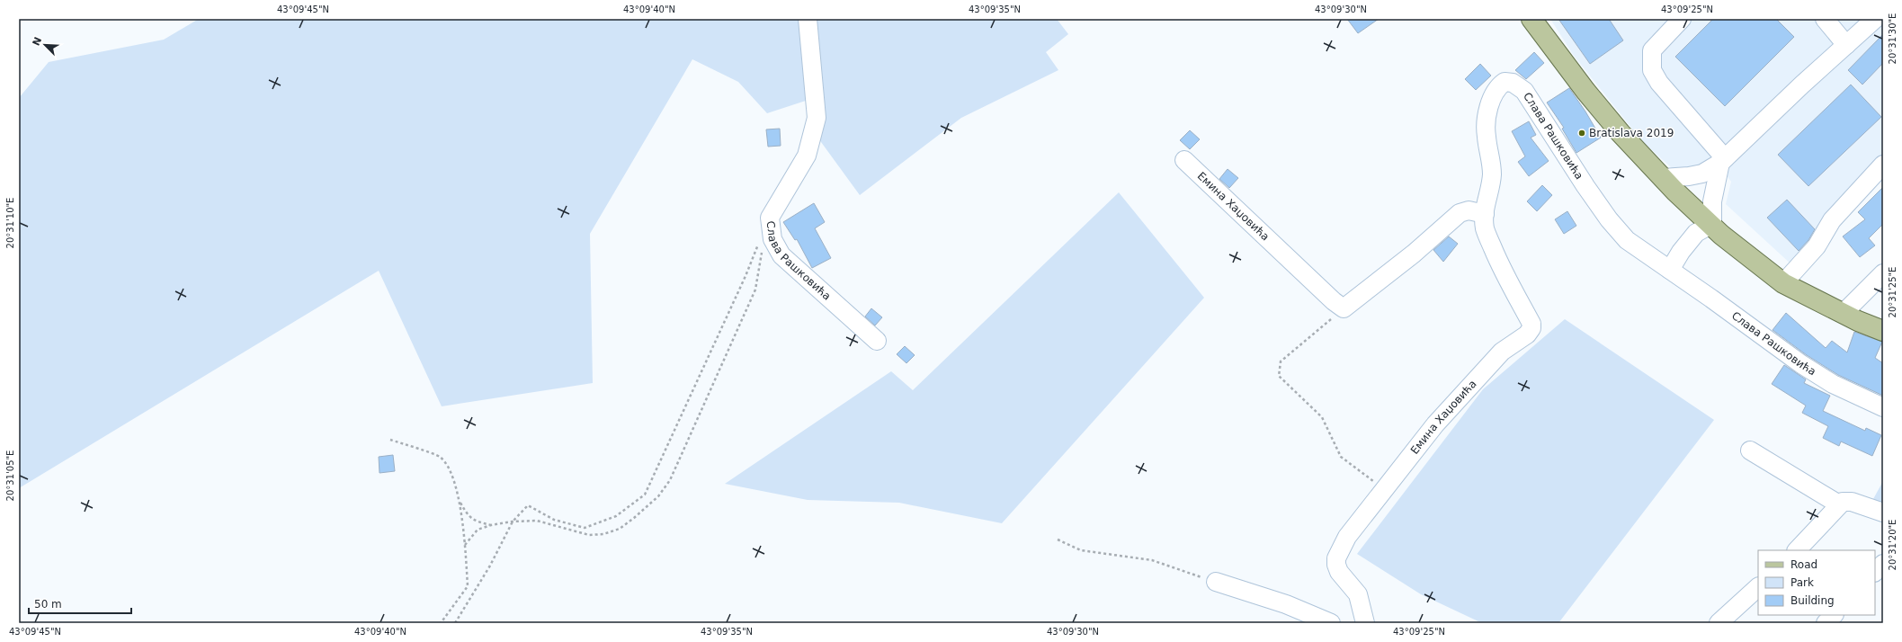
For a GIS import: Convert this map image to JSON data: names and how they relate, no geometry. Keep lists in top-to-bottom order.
{
  "streets": {
    "street": ["Слава Рашковића", "Емина Хаџовића"]
  },
  "crossings": [
    ["Слава Рашковића", "Емина Хаџовића"]
  ],
  "places": ["Bratislava 2019"],
  "legend": ["Road", "Park", "Building"],
  "scale_bar": "50 m",
  "north": "top left",
  "coordinates": [
    "43°09'45\"N",
    "43°09'40\"N",
    "43°09'35\"N",
    "43°09'30\"N",
    "43°09'25\"N",
    "20°31'30\"E",
    "20°31'10\"E",
    "20°31'25\"E",
    "20°31'05\"E",
    "20°31'20\"E"
  ]
}
